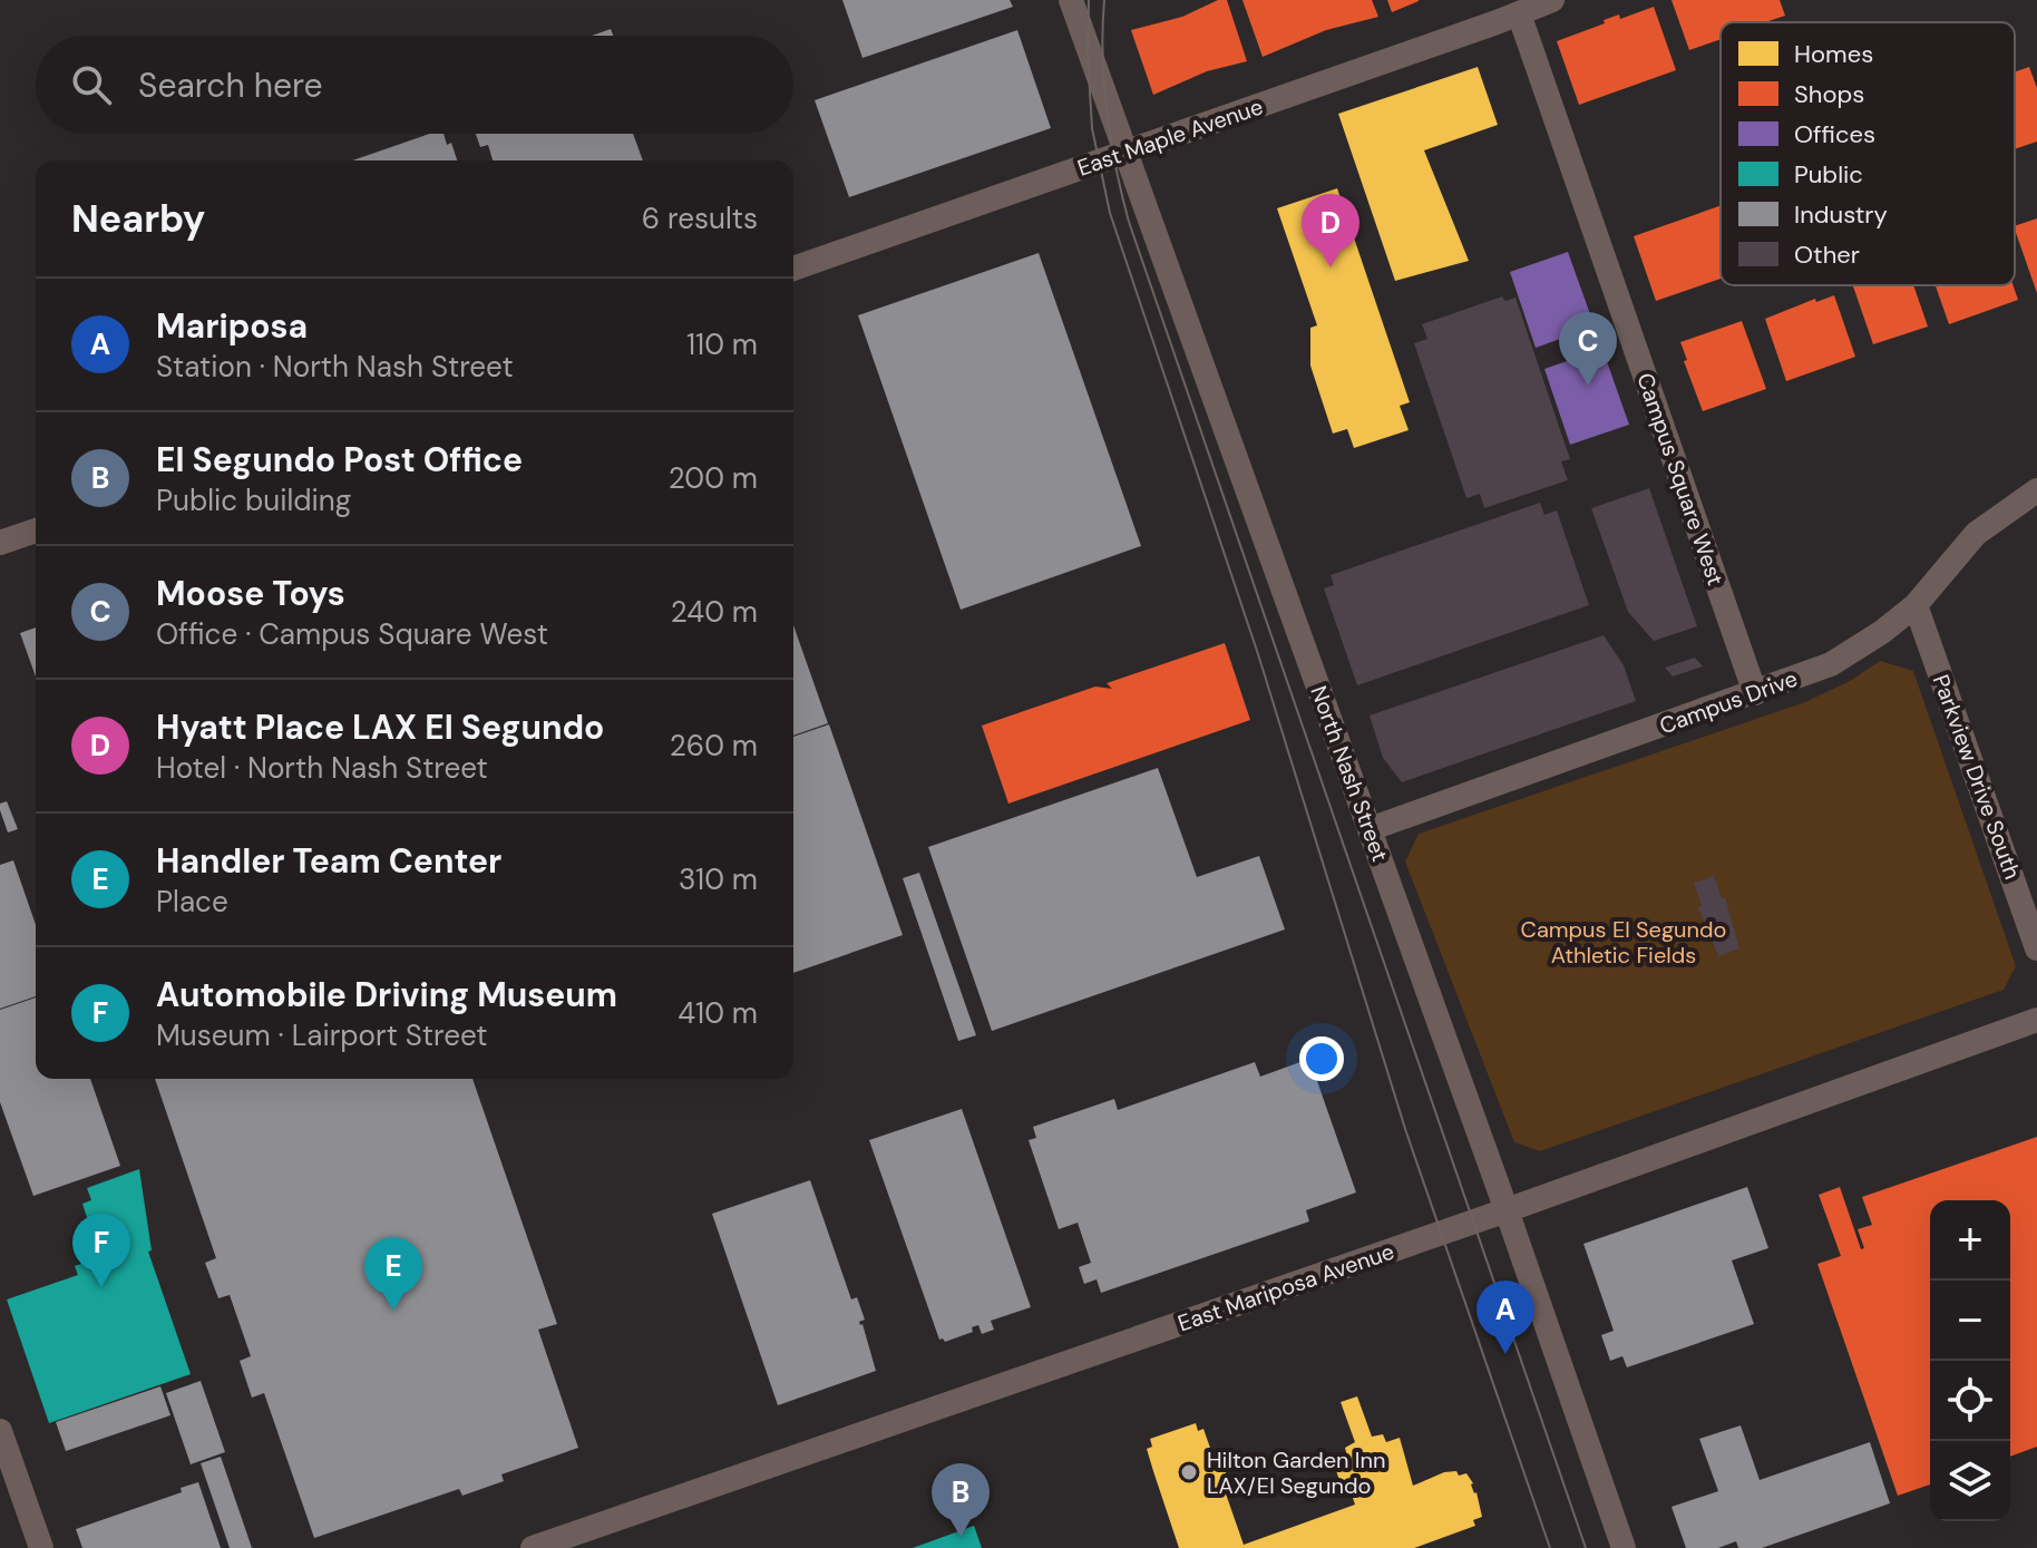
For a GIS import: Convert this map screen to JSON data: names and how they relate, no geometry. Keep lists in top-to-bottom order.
{
  "streets": {
    "street": [
      "East Maple Avenue",
      "Campus Square West",
      "Campus Drive",
      "North Nash Street",
      "Parkview Drive South",
      "East Mariposa Avenue"
    ]
  },
  "crossings": [
    ["East Maple Avenue", "Campus Square West"],
    ["East Maple Avenue", "North Nash Street"],
    ["Campus Square West", "Campus Drive"],
    ["Campus Drive", "North Nash Street"],
    ["Campus Drive", "Parkview Drive South"],
    ["North Nash Street", "East Mariposa Avenue"]
  ],
  "parks": ["Campus El Segundo Athletic Fields"],
  "places": ["Hilton Garden Inn LAX/El Segundo"],
  "legend": [
    "Homes",
    "Shops",
    "Offices",
    "Public",
    "Industry",
    "Other"
  ],
  "page": {
    "search": "Search here",
    "heading": ["Nearby", "6 results"],
    "pins": [
      "D",
      "C",
      "F",
      "E",
      "A",
      "B"
    ],
    "list": [
      {
        "mark": "A",
        "name": "Mariposa",
        "note": "Station · North Nash Street",
        "value": "110 m"
      },
      {
        "mark": "B",
        "name": "El Segundo Post Office",
        "note": "Public building",
        "value": "200 m"
      },
      {
        "mark": "C",
        "name": "Moose Toys",
        "note": "Office · Campus Square West",
        "value": "240 m"
      },
      {
        "mark": "D",
        "name": "Hyatt Place LAX El Segundo",
        "note": "Hotel · North Nash Street",
        "value": "260 m"
      },
      {
        "mark": "E",
        "name": "Handler Team Center",
        "note": "Place",
        "value": "310 m"
      },
      {
        "mark": "F",
        "name": "Automobile Driving Museum",
        "note": "Museum · Lairport Street",
        "value": "410 m"
      }
    ],
    "map_buttons": ["+", "−"]
  }
}
